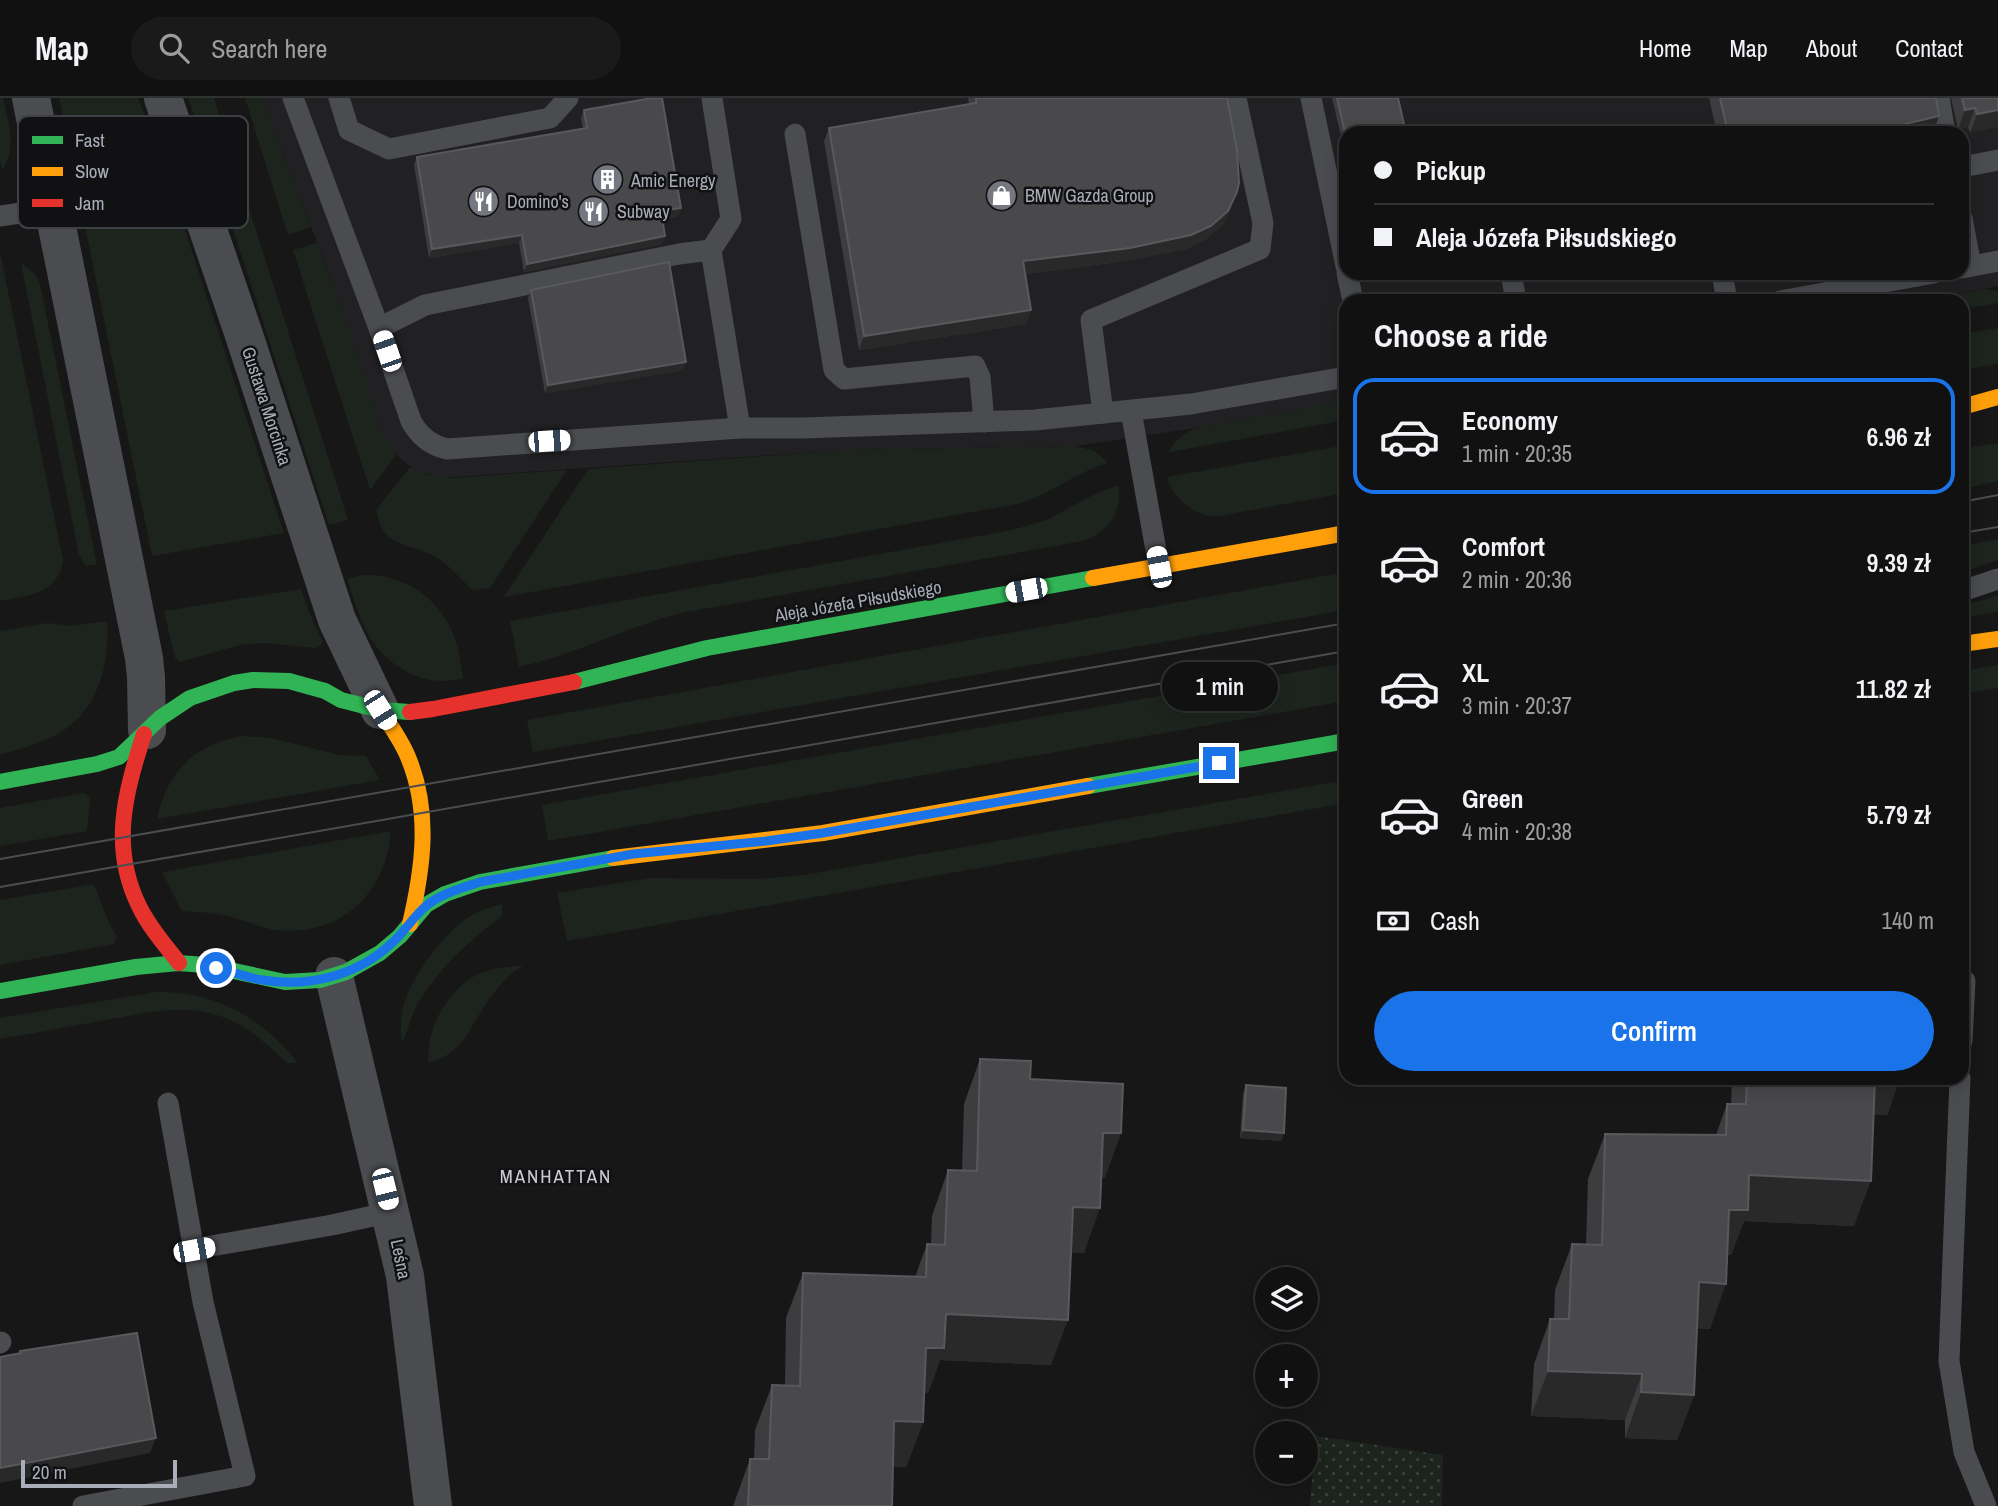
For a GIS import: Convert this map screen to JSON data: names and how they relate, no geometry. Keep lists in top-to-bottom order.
{
  "streets": {
    "street": ["Gustawa Morcinka", "Aleja Józefa Piłsudskiego", "Leśna"]
  },
  "crossings": [
    ["Gustawa Morcinka", "Aleja Józefa Piłsudskiego"]
  ],
  "districts": ["MANHATTAN"],
  "places": {
    "building": ["Amic Energy"],
    "shop": ["BMW Gazda Group"],
    "restaurant": ["Domino's", "Subway"]
  },
  "legend": ["Fast", "Slow", "Jam"],
  "scale_bar": "20 m",
  "page": {
    "header": "Map",
    "search": "Search here",
    "nav": [
      "Home",
      "Map",
      "About",
      "Contact"
    ],
    "banner": ["Pickup", "Aleja Józefa Piłsudskiego"],
    "heading": "Choose a ride",
    "list": [
      {
        "name": "Economy",
        "note": "1 min · 20:35",
        "value": "6.96 zł"
      },
      {
        "name": "Comfort",
        "note": "2 min · 20:36",
        "value": "9.39 zł"
      },
      {
        "name": "XL",
        "note": "3 min · 20:37",
        "value": "11.82 zł"
      },
      {
        "name": "Green",
        "note": "4 min · 20:38",
        "value": "5.79 zł"
      }
    ],
    "bubble": "1 min",
    "pay": ["Cash", "140 m"],
    "buttons": "Confirm",
    "map_buttons": ["+", "−"],
    "scale": "20 m"
  }
}
